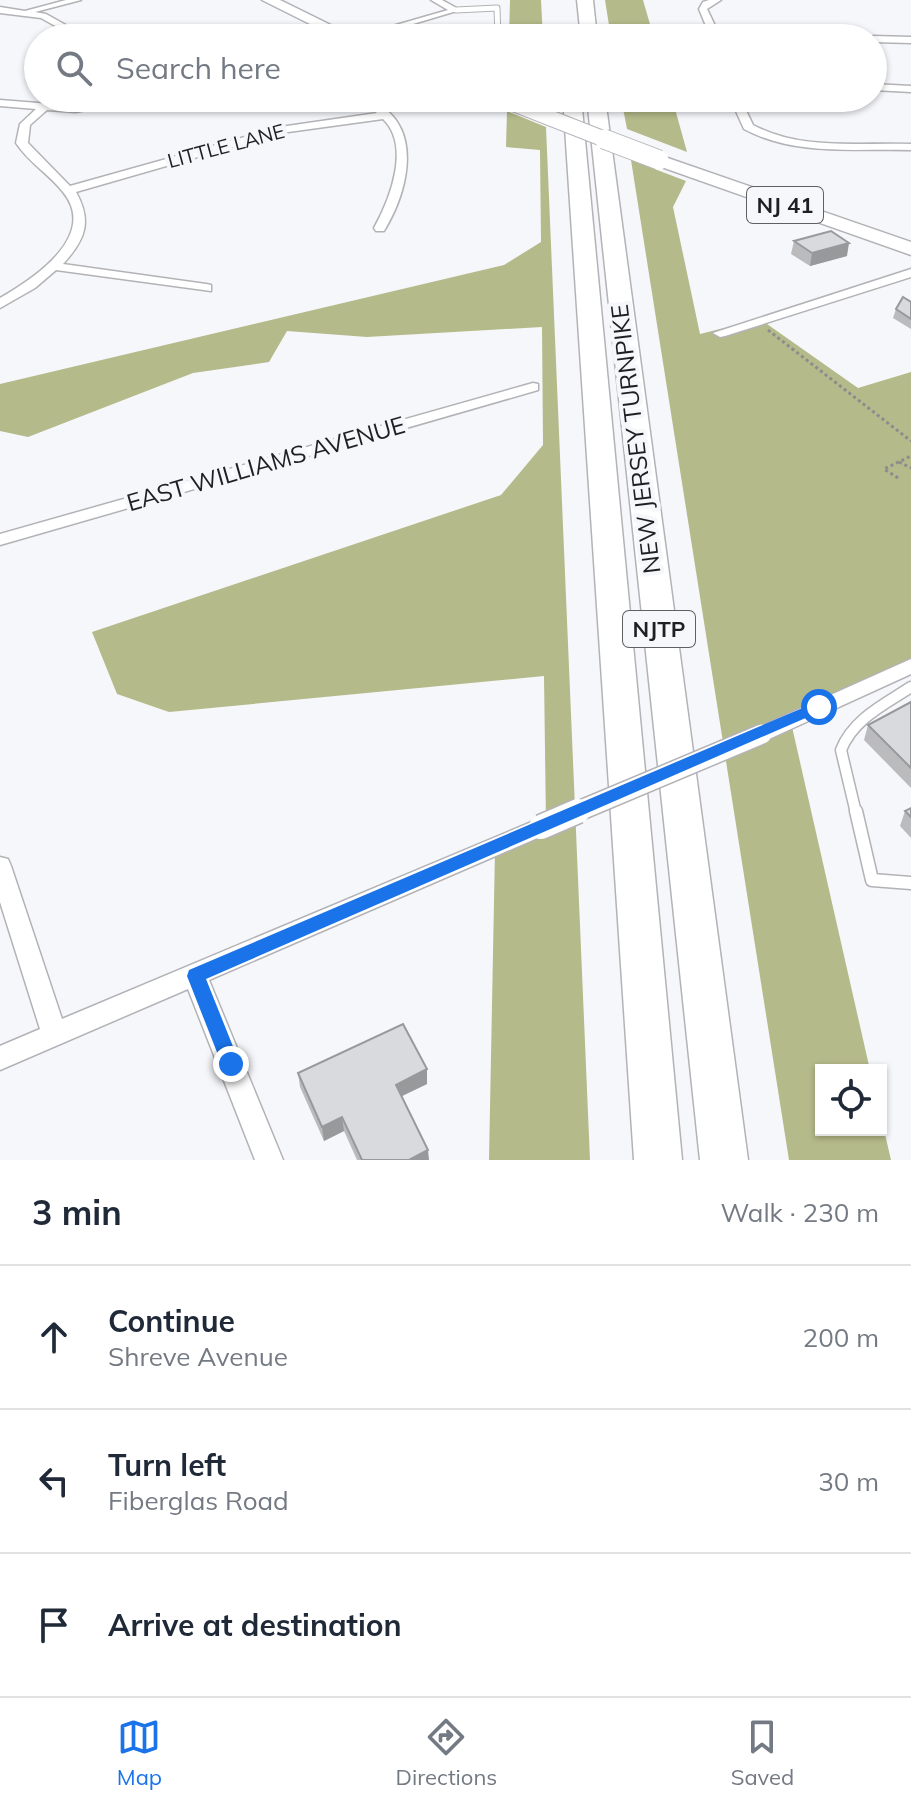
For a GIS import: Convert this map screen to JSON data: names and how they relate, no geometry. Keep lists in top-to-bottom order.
{
  "streets": {
    "highway": ["NEW JERSEY TURNPIKE", "NJTP"],
    "main road": ["NJ 41"],
    "street": ["LITTLE LANE", "EAST WILLIAMS AVENUE"]
  },
  "page": {
    "search": "Search here",
    "heading": ["3 min", "Walk · 230 m"],
    "list": [
      ["Continue", "Shreve Avenue", "200 m"],
      ["Turn left", "Fiberglas Road", "30 m"],
      "Arrive at destination"
    ],
    "nav": ["Map", "Directions", "Saved"]
  }
}
